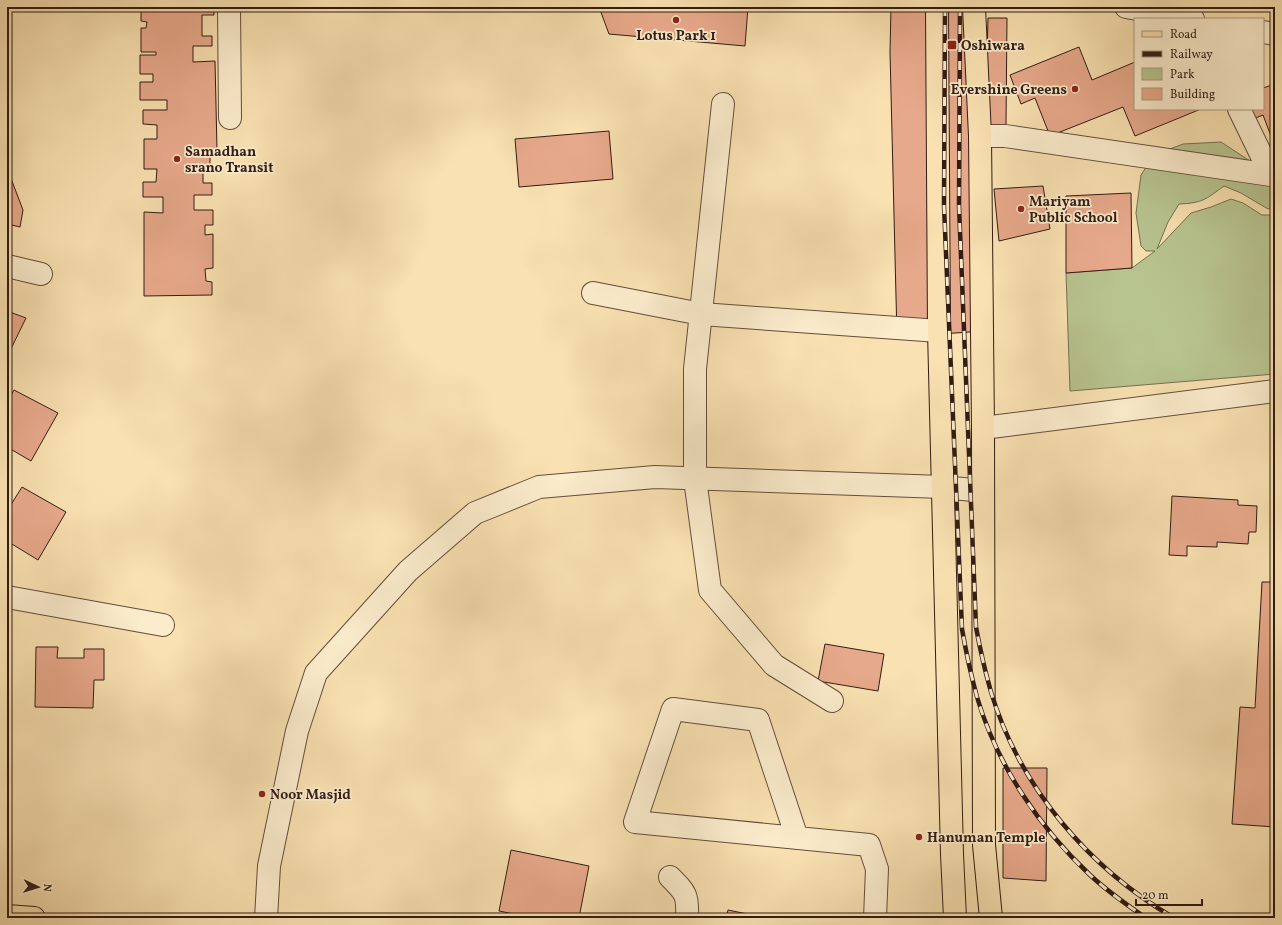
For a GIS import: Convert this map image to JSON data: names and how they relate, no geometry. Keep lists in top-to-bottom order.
{
  "places": {
    "other": [
      "Lotus Park 1",
      "Evershine Greens",
      "Samadhan srano Transit",
      "Mariyam Public School",
      "Noor Masjid",
      "Hanuman Temple"
    ],
    "transit": ["Oshiwara"]
  },
  "legend": [
    "Road",
    "Railway",
    "Park",
    "Building"
  ],
  "scale_bar": "20 m",
  "north": "right"
}
